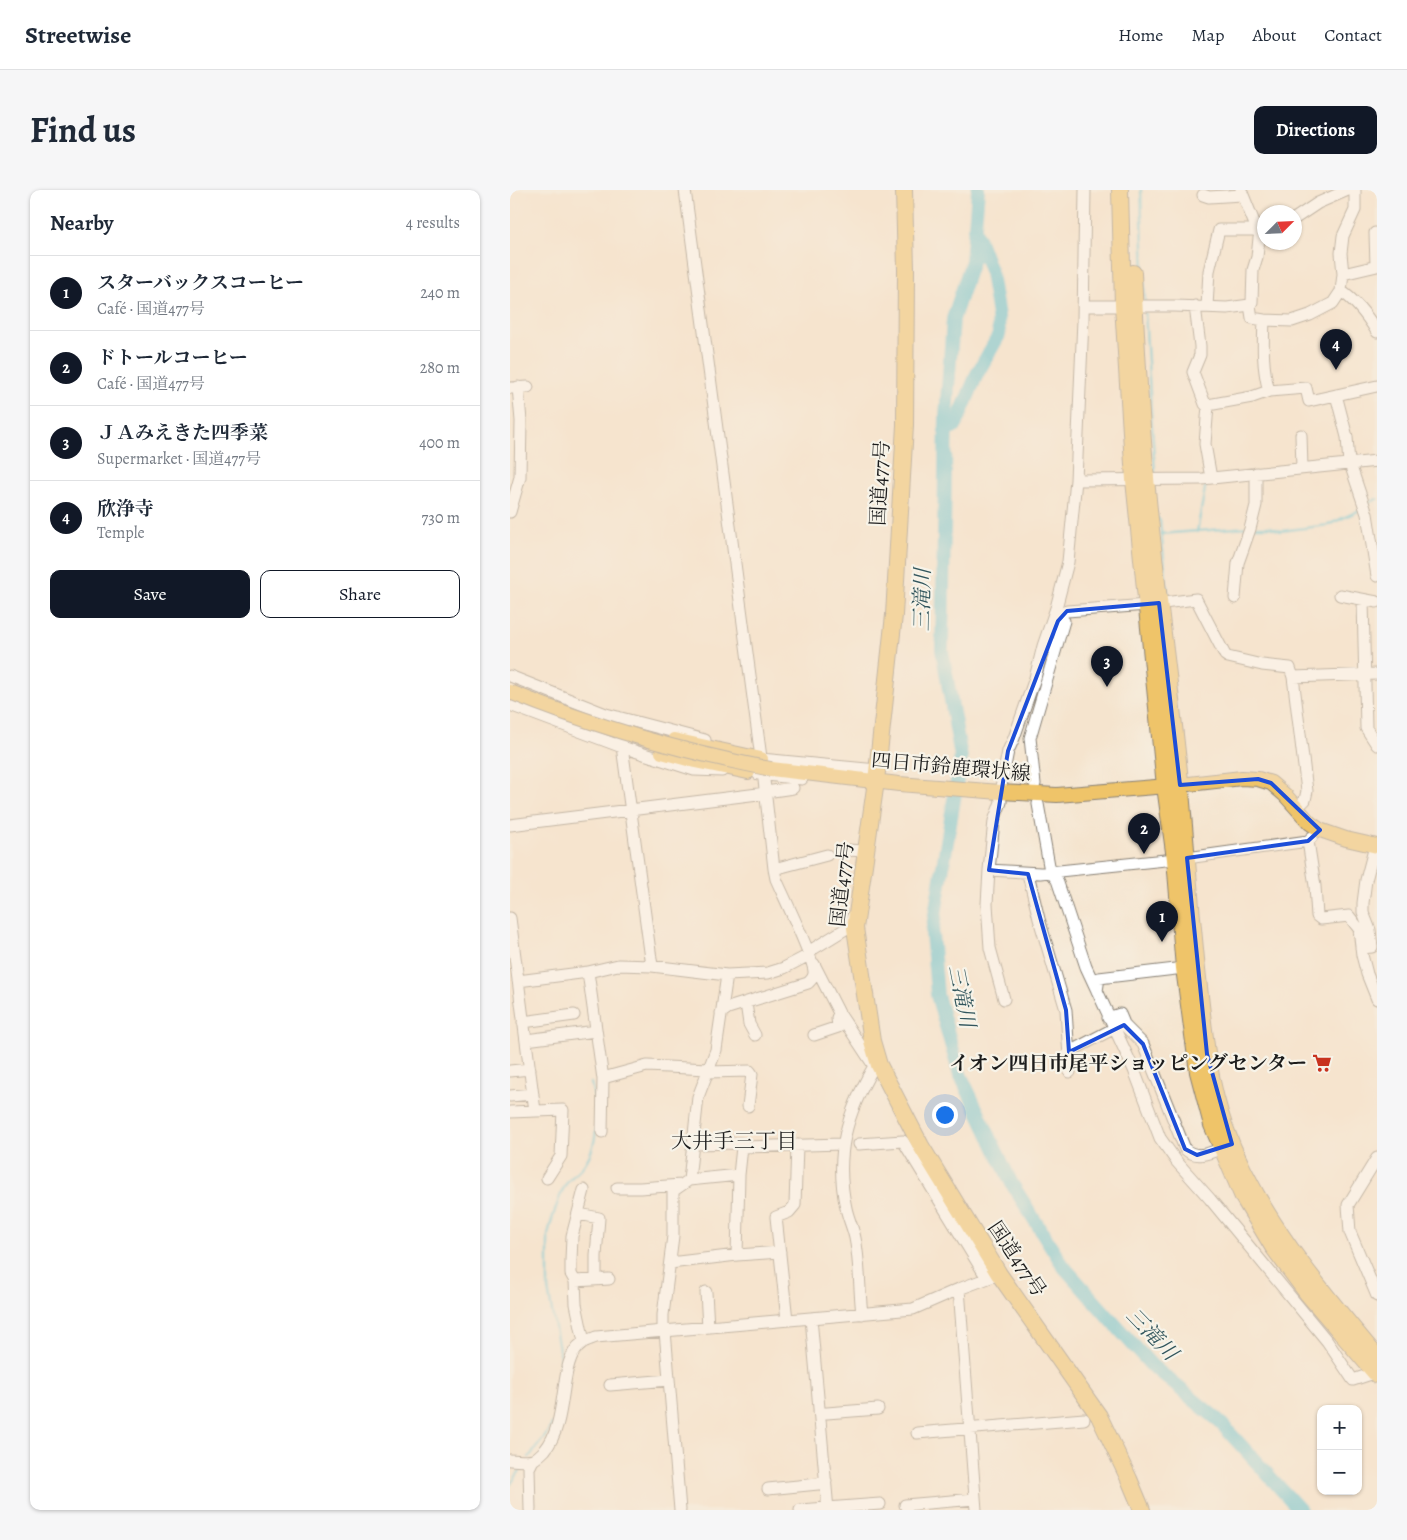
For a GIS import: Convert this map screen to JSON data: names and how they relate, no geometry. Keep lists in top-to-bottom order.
{
  "streets": {
    "highway": ["国道477号"],
    "main road": ["四日市鈴鹿環状線"]
  },
  "crossings": [
    ["国道477号", "四日市鈴鹿環状線"]
  ],
  "districts": ["大井手三丁目"],
  "water": ["三滝川"],
  "places": {
    "supermarket": ["イオン四日市尾平ショッピングセンター"]
  },
  "north": "top right",
  "page": {
    "header": "Streetwise",
    "nav": [
      "Home",
      "Map",
      "About",
      "Contact"
    ],
    "title": "Find us",
    "buttons": [
      "Directions",
      ["Save", "Share"]
    ],
    "heading": ["Nearby", "4 results"],
    "list": [
      {
        "mark": "1",
        "name": "スターバックスコーヒー",
        "note": "Café · 国道477号",
        "value": "240 m"
      },
      {
        "mark": "2",
        "name": "ドトールコーヒー",
        "note": "Café · 国道477号",
        "value": "280 m"
      },
      {
        "mark": "3",
        "name": "ＪＡみえきた四季菜",
        "note": "Supermarket · 国道477号",
        "value": "400 m"
      },
      {
        "mark": "4",
        "name": "欣浄寺",
        "note": "Temple",
        "value": "730 m"
      }
    ],
    "pins": [
      "4",
      "3",
      "2",
      "1"
    ],
    "map_buttons": ["+", "−"]
  }
}
